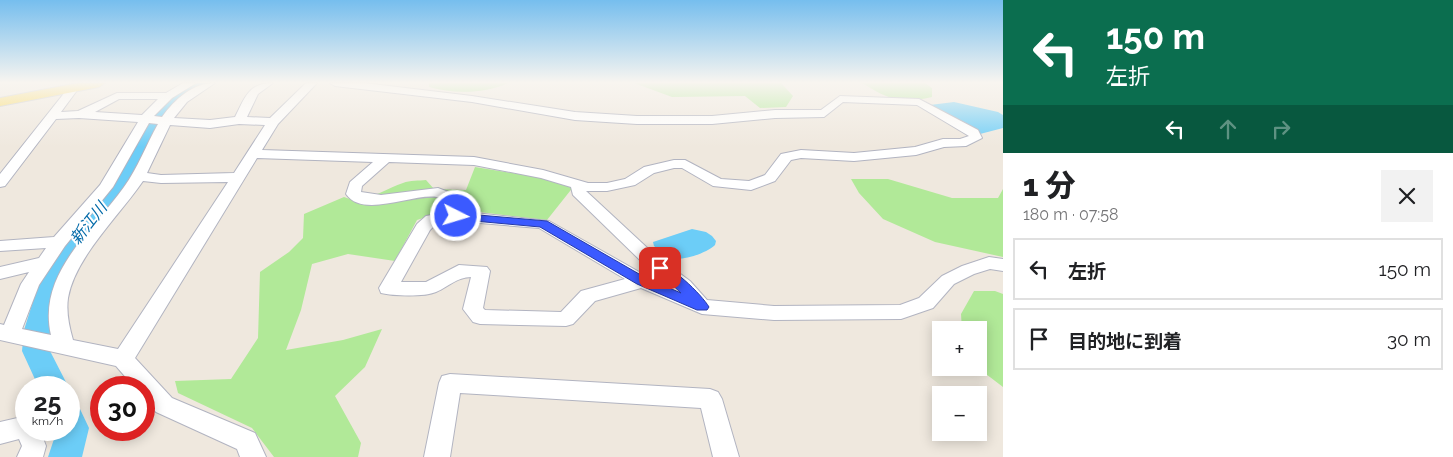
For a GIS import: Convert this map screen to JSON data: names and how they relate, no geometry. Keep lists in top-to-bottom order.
{
  "water": ["新江川"],
  "page": {
    "turn": ["150 m", "左折"],
    "heading": ["1 分", "180 m · 07:58"],
    "list": [
      {
        "name": "左折",
        "value": "150 m"
      },
      {
        "name": "目的地に到着",
        "value": "30 m"
      }
    ],
    "map_buttons": ["+", "−"],
    "speed": "25 km/h",
    "limit": "30"
  }
}
